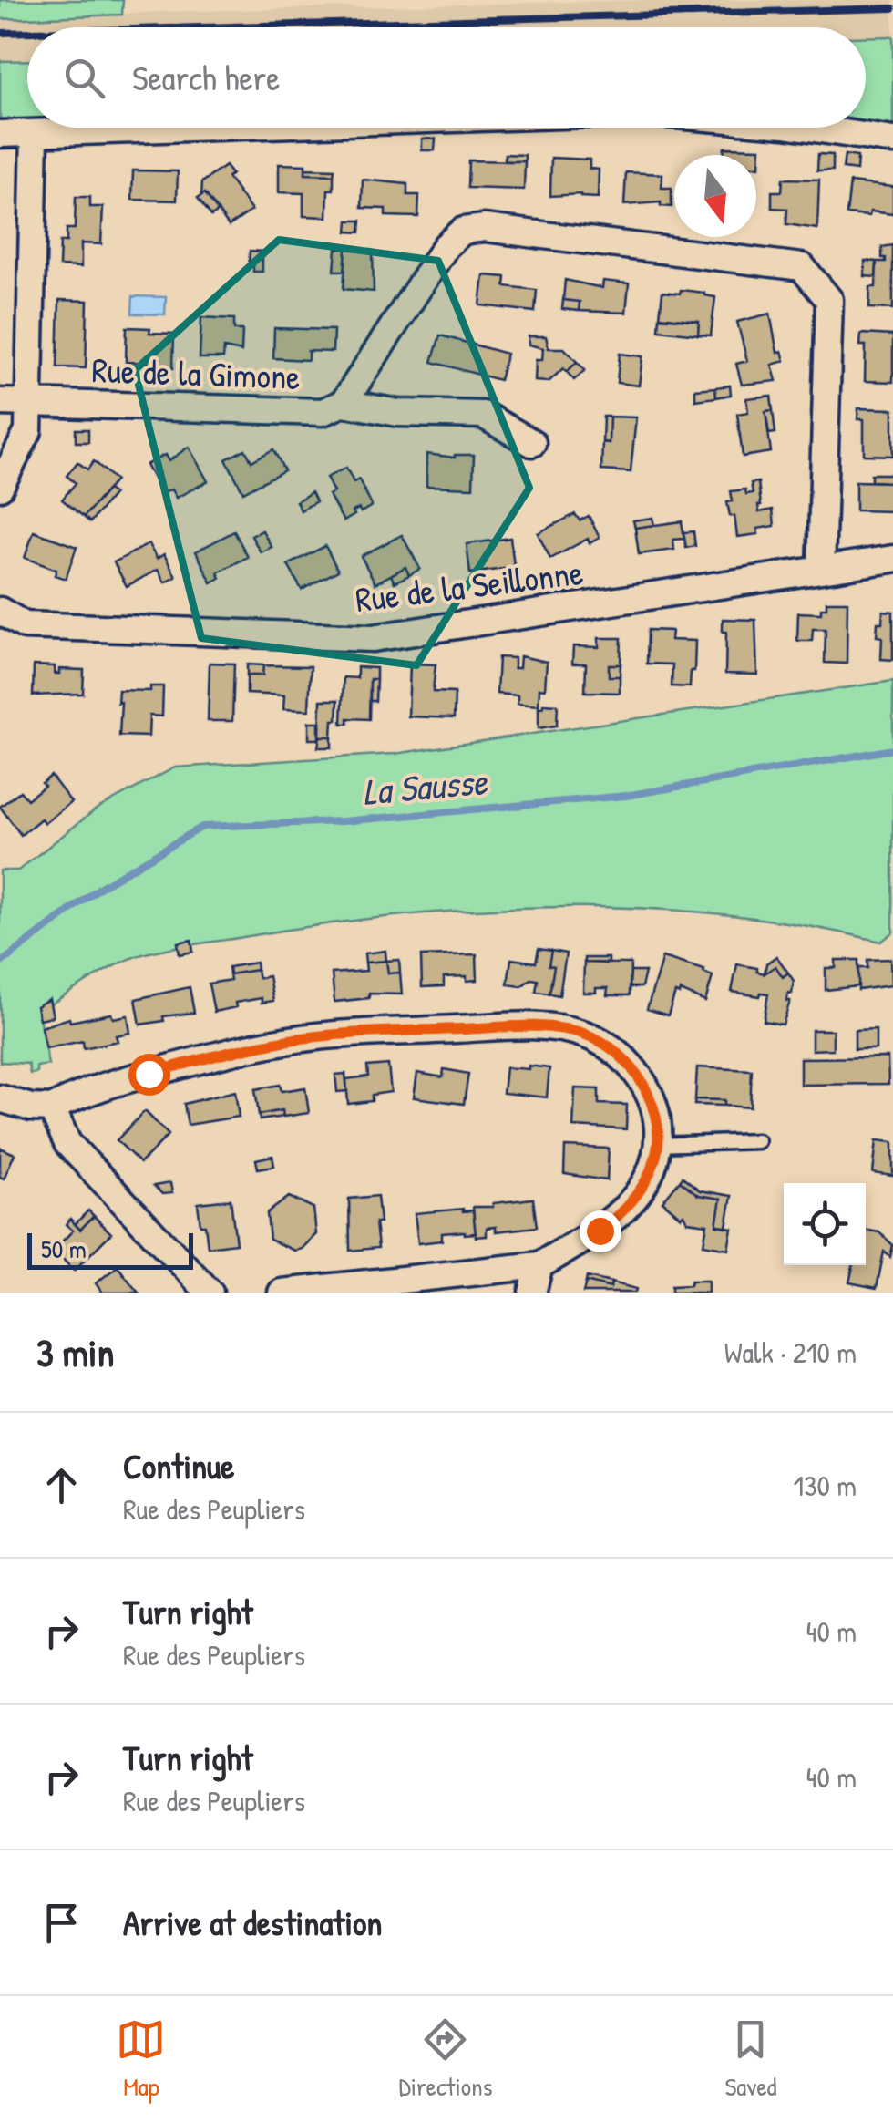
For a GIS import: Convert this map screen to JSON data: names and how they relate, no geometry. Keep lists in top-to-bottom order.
{
  "streets": {
    "street": ["Rue de la Gimone", "Rue de la Seillonne"]
  },
  "crossings": [
    ["Rue de la Gimone", "Rue de la Seillonne"]
  ],
  "water": ["La Sausse"],
  "scale_bar": "50 m",
  "north": "bottom",
  "page": {
    "search": "Search here",
    "scale": "50 m",
    "heading": ["3 min", "Walk · 210 m"],
    "list": [
      ["Continue", "Rue des Peupliers", "130 m"],
      ["Turn right", "Rue des Peupliers", "40 m"],
      ["Turn right", "Rue des Peupliers", "40 m"],
      "Arrive at destination"
    ],
    "nav": ["Map", "Directions", "Saved"]
  }
}
